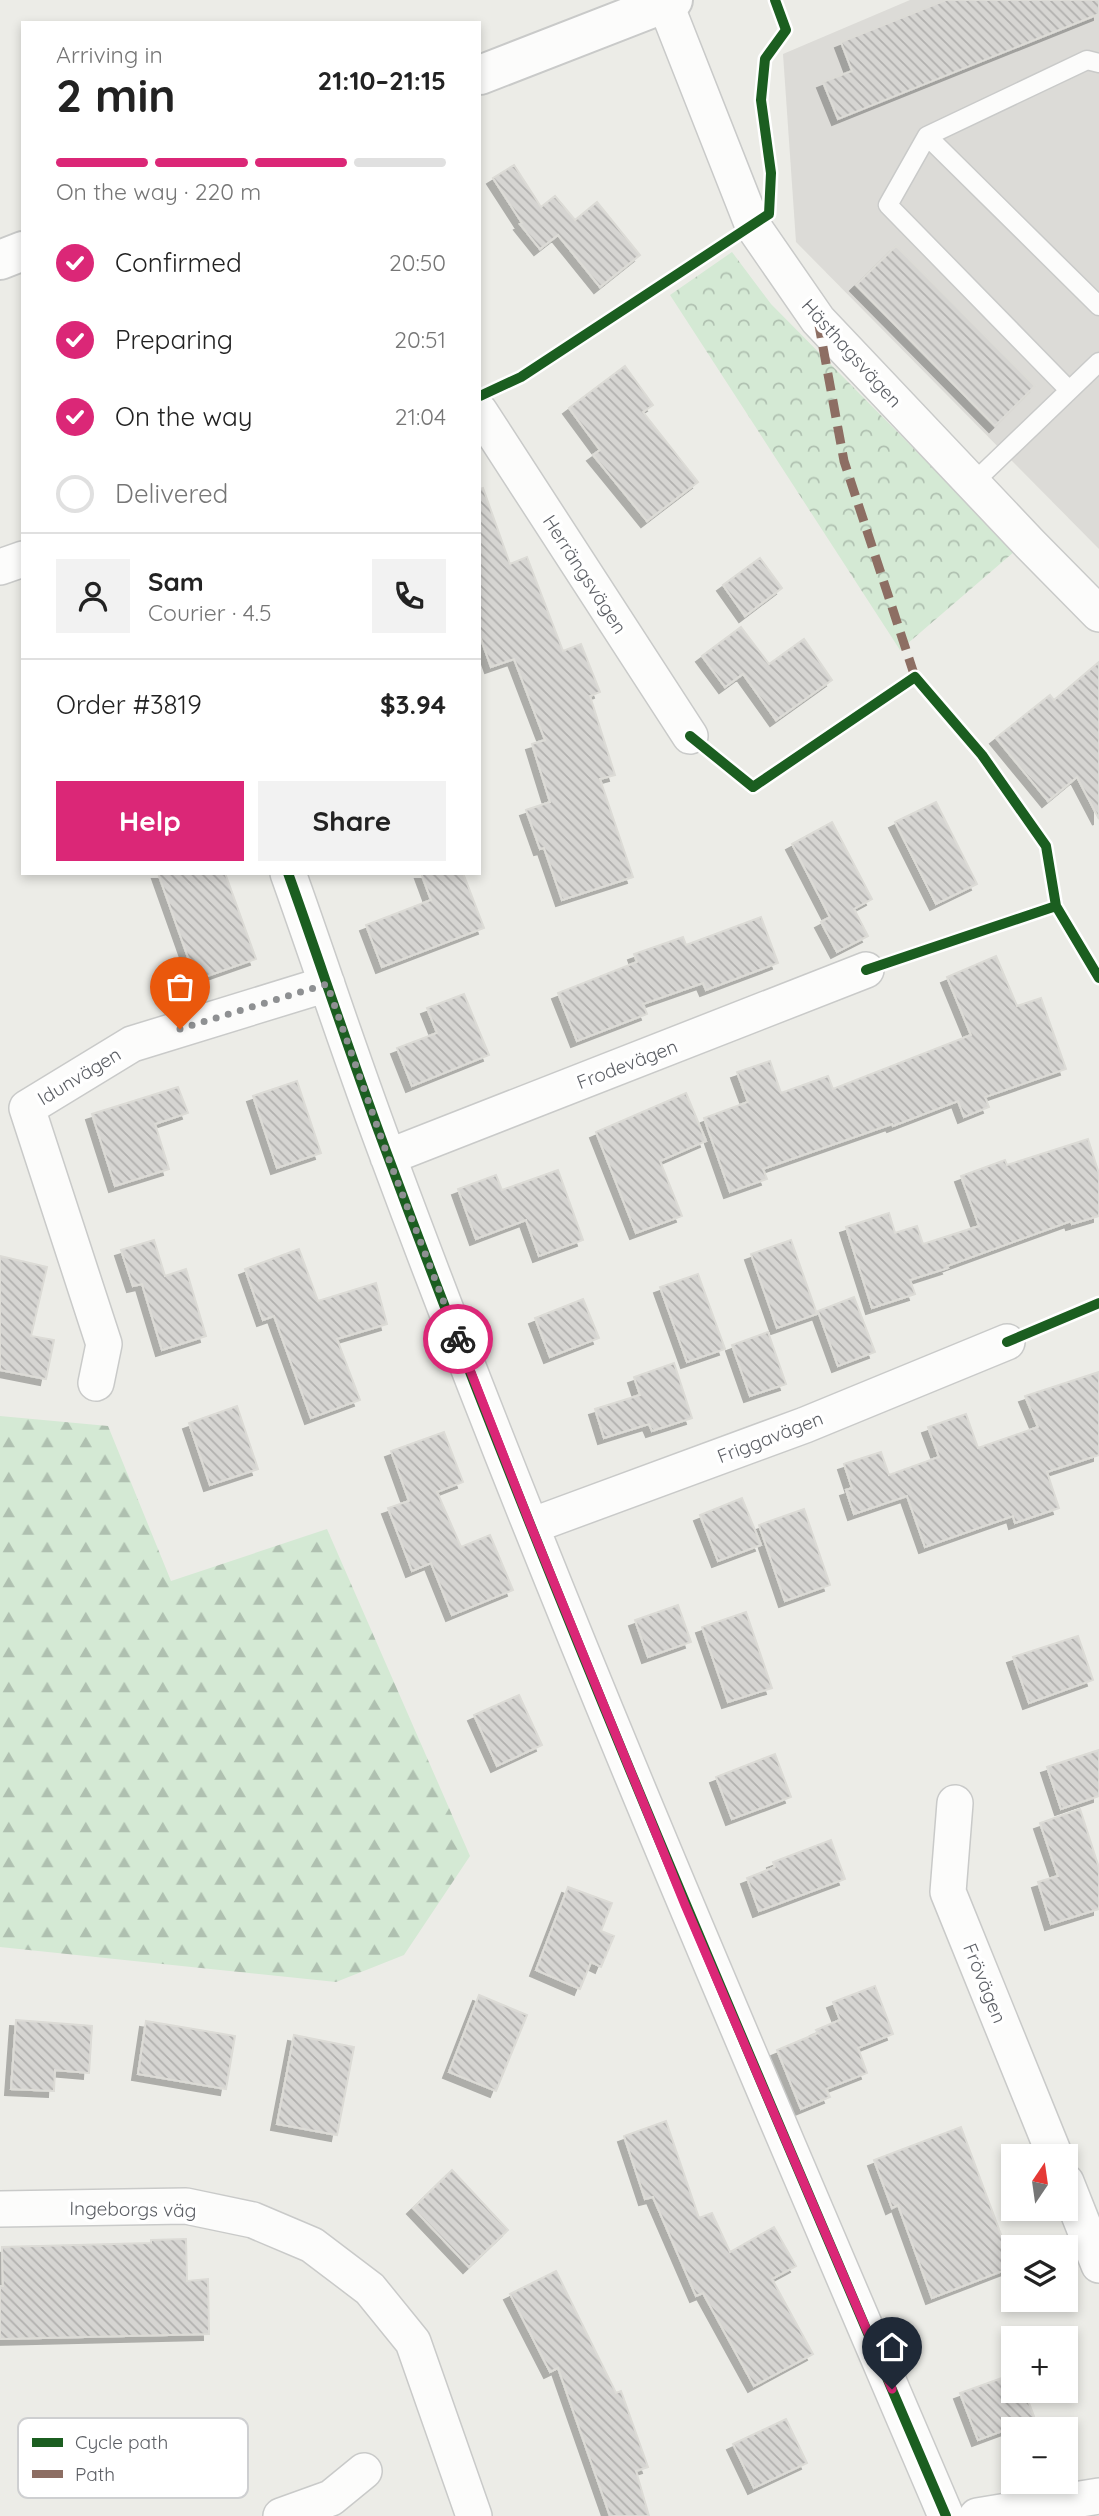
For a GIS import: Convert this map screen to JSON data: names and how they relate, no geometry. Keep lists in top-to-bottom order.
{
  "streets": {
    "street": [
      "Hästhagsvägen",
      "Herrängsvägen",
      "Frodevägen",
      "Idunvägen",
      "Friggavägen",
      "Frövägen",
      "Ingeborgs väg"
    ]
  },
  "legend": ["Cycle path", "Path"],
  "north": "top",
  "page": {
    "heading": ["2 min", "Arriving in", "21:10–21:15"],
    "panel": [
      "Sam",
      "Courier · 4.5",
      "Order #3819",
      "$3.94"
    ],
    "bar": "On the way · 220 m",
    "list": [
      ["Confirmed", "20:50"],
      ["Preparing", "20:51"],
      ["On the way", "21:04"],
      "Delivered"
    ],
    "buttons": ["Help", "Share"],
    "map_buttons": ["+", "−"]
  }
}
